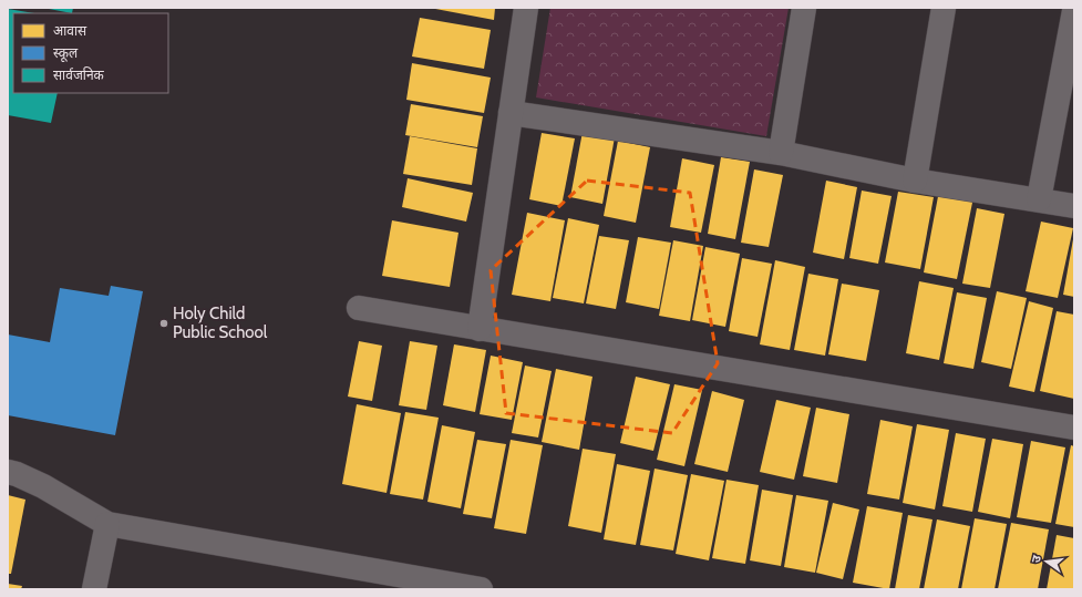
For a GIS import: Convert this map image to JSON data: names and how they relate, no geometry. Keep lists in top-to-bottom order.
{
  "places": ["Holy Child Public School"],
  "legend": ["आवास", "स्कूल", "सार्वजनिक"],
  "north": "left"
}
